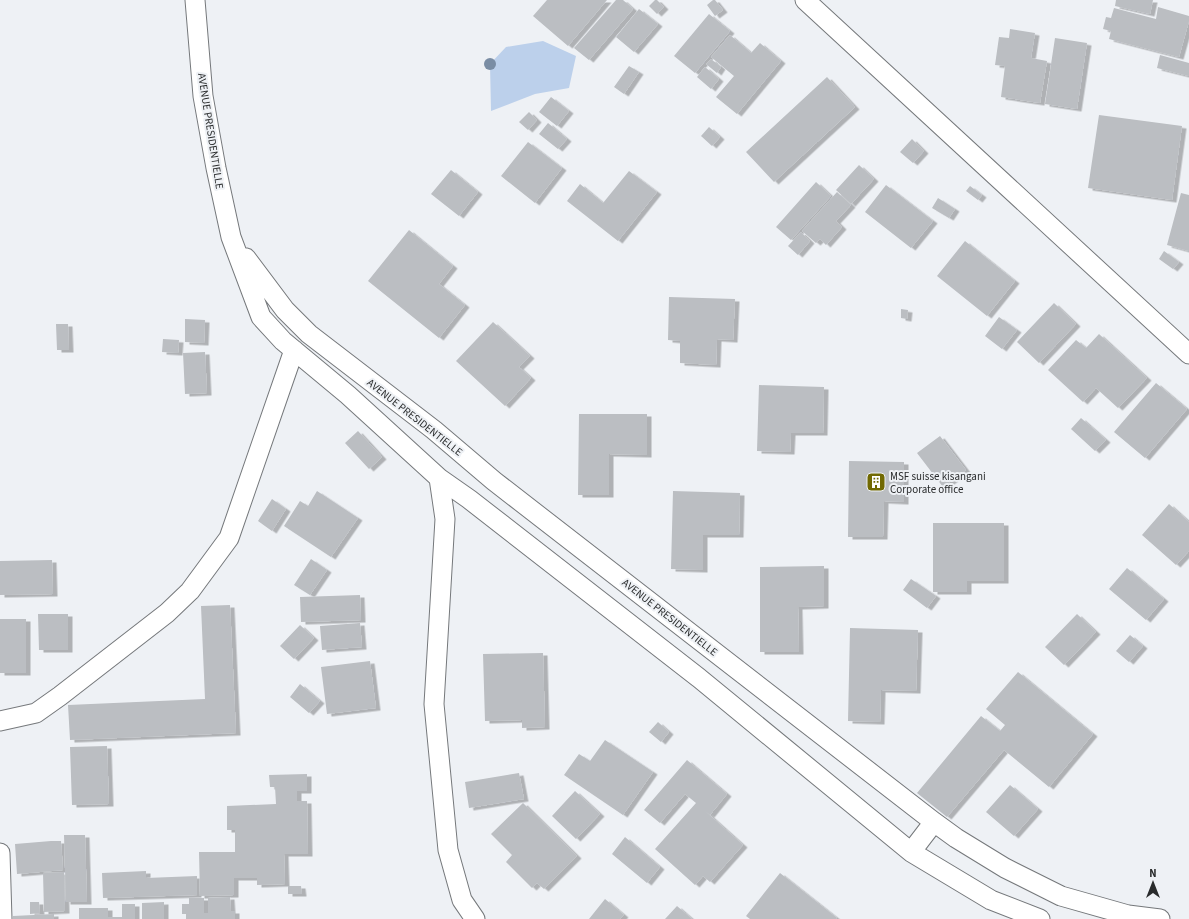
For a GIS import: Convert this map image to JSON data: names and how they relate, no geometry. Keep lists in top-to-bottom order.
{
  "streets": {
    "street": ["AVENUE PRESIDENTIELLE"]
  },
  "places": {
    "building": ["MSF suisse kisangani Corporate office"]
  },
  "north": "top"
}
